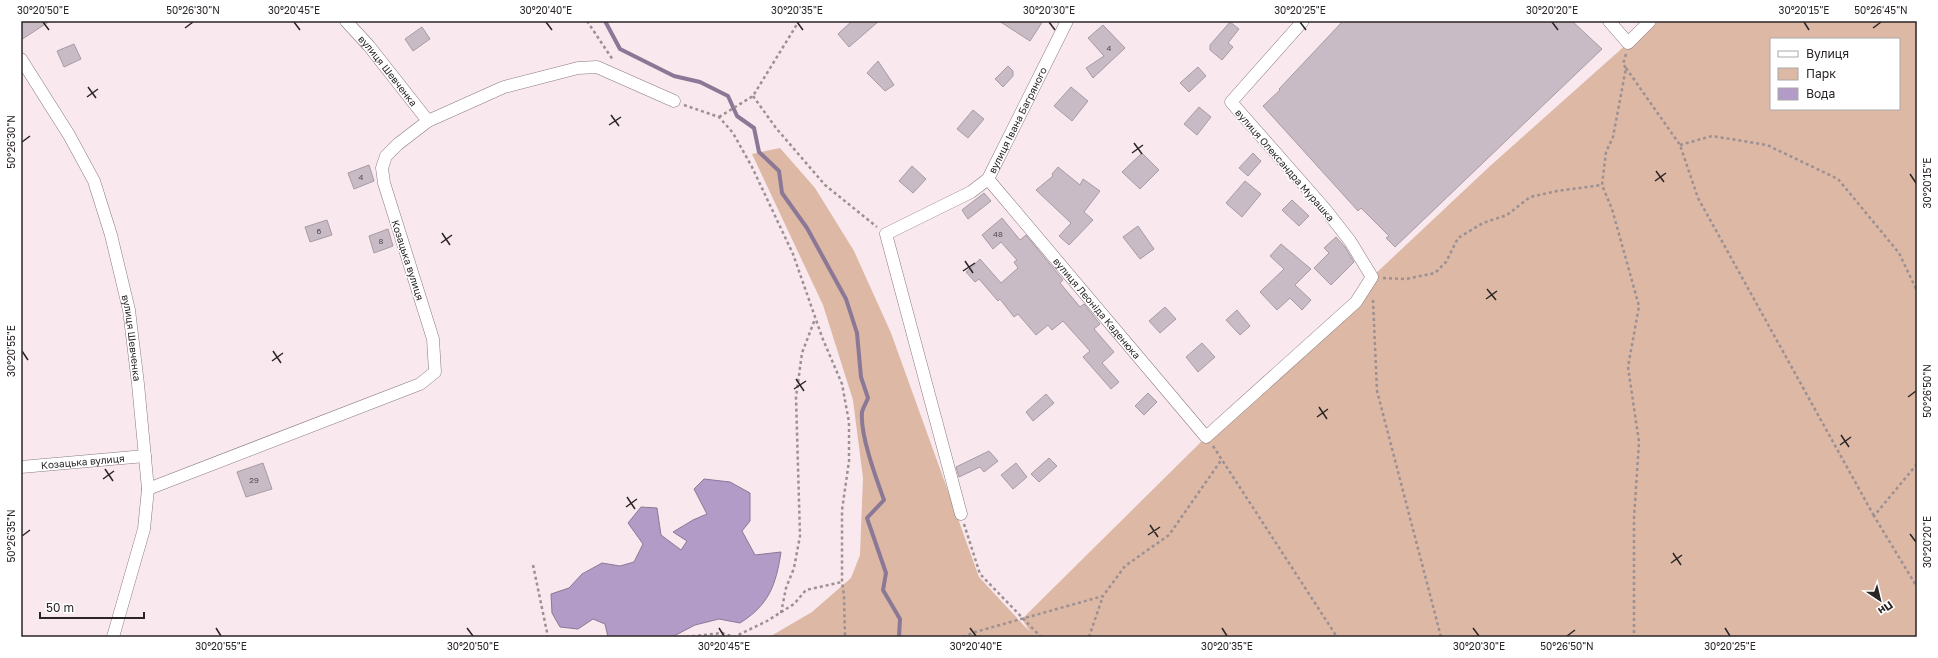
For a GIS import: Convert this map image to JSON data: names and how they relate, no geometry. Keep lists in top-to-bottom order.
{
  "streets": {
    "street": [
      "вулиця Шевченка",
      "вулиця Івана Багряного",
      "вулиця Олександра Мурашка",
      "Козацька вулиця",
      "вулиця Леоніда Каденюка"
    ]
  },
  "crossings": [
    ["вулиця Шевченка", "Козацька вулиця"],
    ["вулиця Івана Багряного", "вулиця Леоніда Каденюка"]
  ],
  "house_numbers": [
    "4",
    "4",
    "6",
    "48",
    "8",
    "29"
  ],
  "legend": ["Вулиця", "Парк", "Вода"],
  "scale_bar": "50 m",
  "north": "bottom right",
  "coordinates": [
    "30°20'50\"E",
    "50°26'30\"N",
    "30°20'45\"E",
    "30°20'40\"E",
    "30°20'35\"E",
    "30°20'30\"E",
    "30°20'25\"E",
    "30°20'20\"E",
    "30°20'15\"E",
    "50°26'45\"N",
    "30°20'55\"E",
    "50°26'50\"N",
    "50°26'35\"N"
  ]
}
